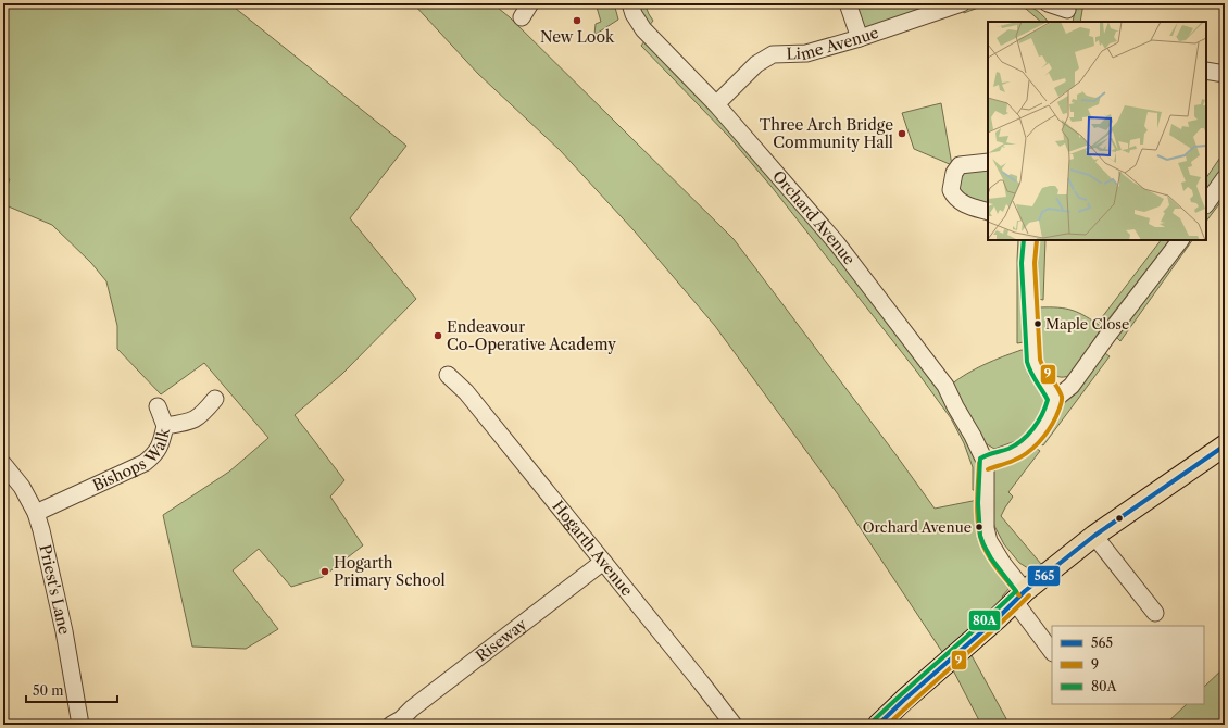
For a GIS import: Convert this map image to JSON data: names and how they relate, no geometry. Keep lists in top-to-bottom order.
{
  "streets": {
    "street": [
      "Lime Avenue",
      "Orchard Avenue",
      "Bishops Walk",
      "Hogarth Avenue",
      "Priest's Lane",
      "Riseway"
    ]
  },
  "crossings": [
    ["Lime Avenue", "Orchard Avenue"],
    ["Bishops Walk", "Priest's Lane"],
    ["Hogarth Avenue", "Riseway"]
  ],
  "places": [
    "New Look",
    "Three Arch Bridge Community Hall",
    "Maple Close",
    "Endeavour Co-Operative Academy",
    "Orchard Avenue",
    "Hogarth Primary School"
  ],
  "lines": ["transit line 9", "transit line 80A", "transit line 565"],
  "legend": ["565", "9", "80A"],
  "scale_bar": "50 m"
}
